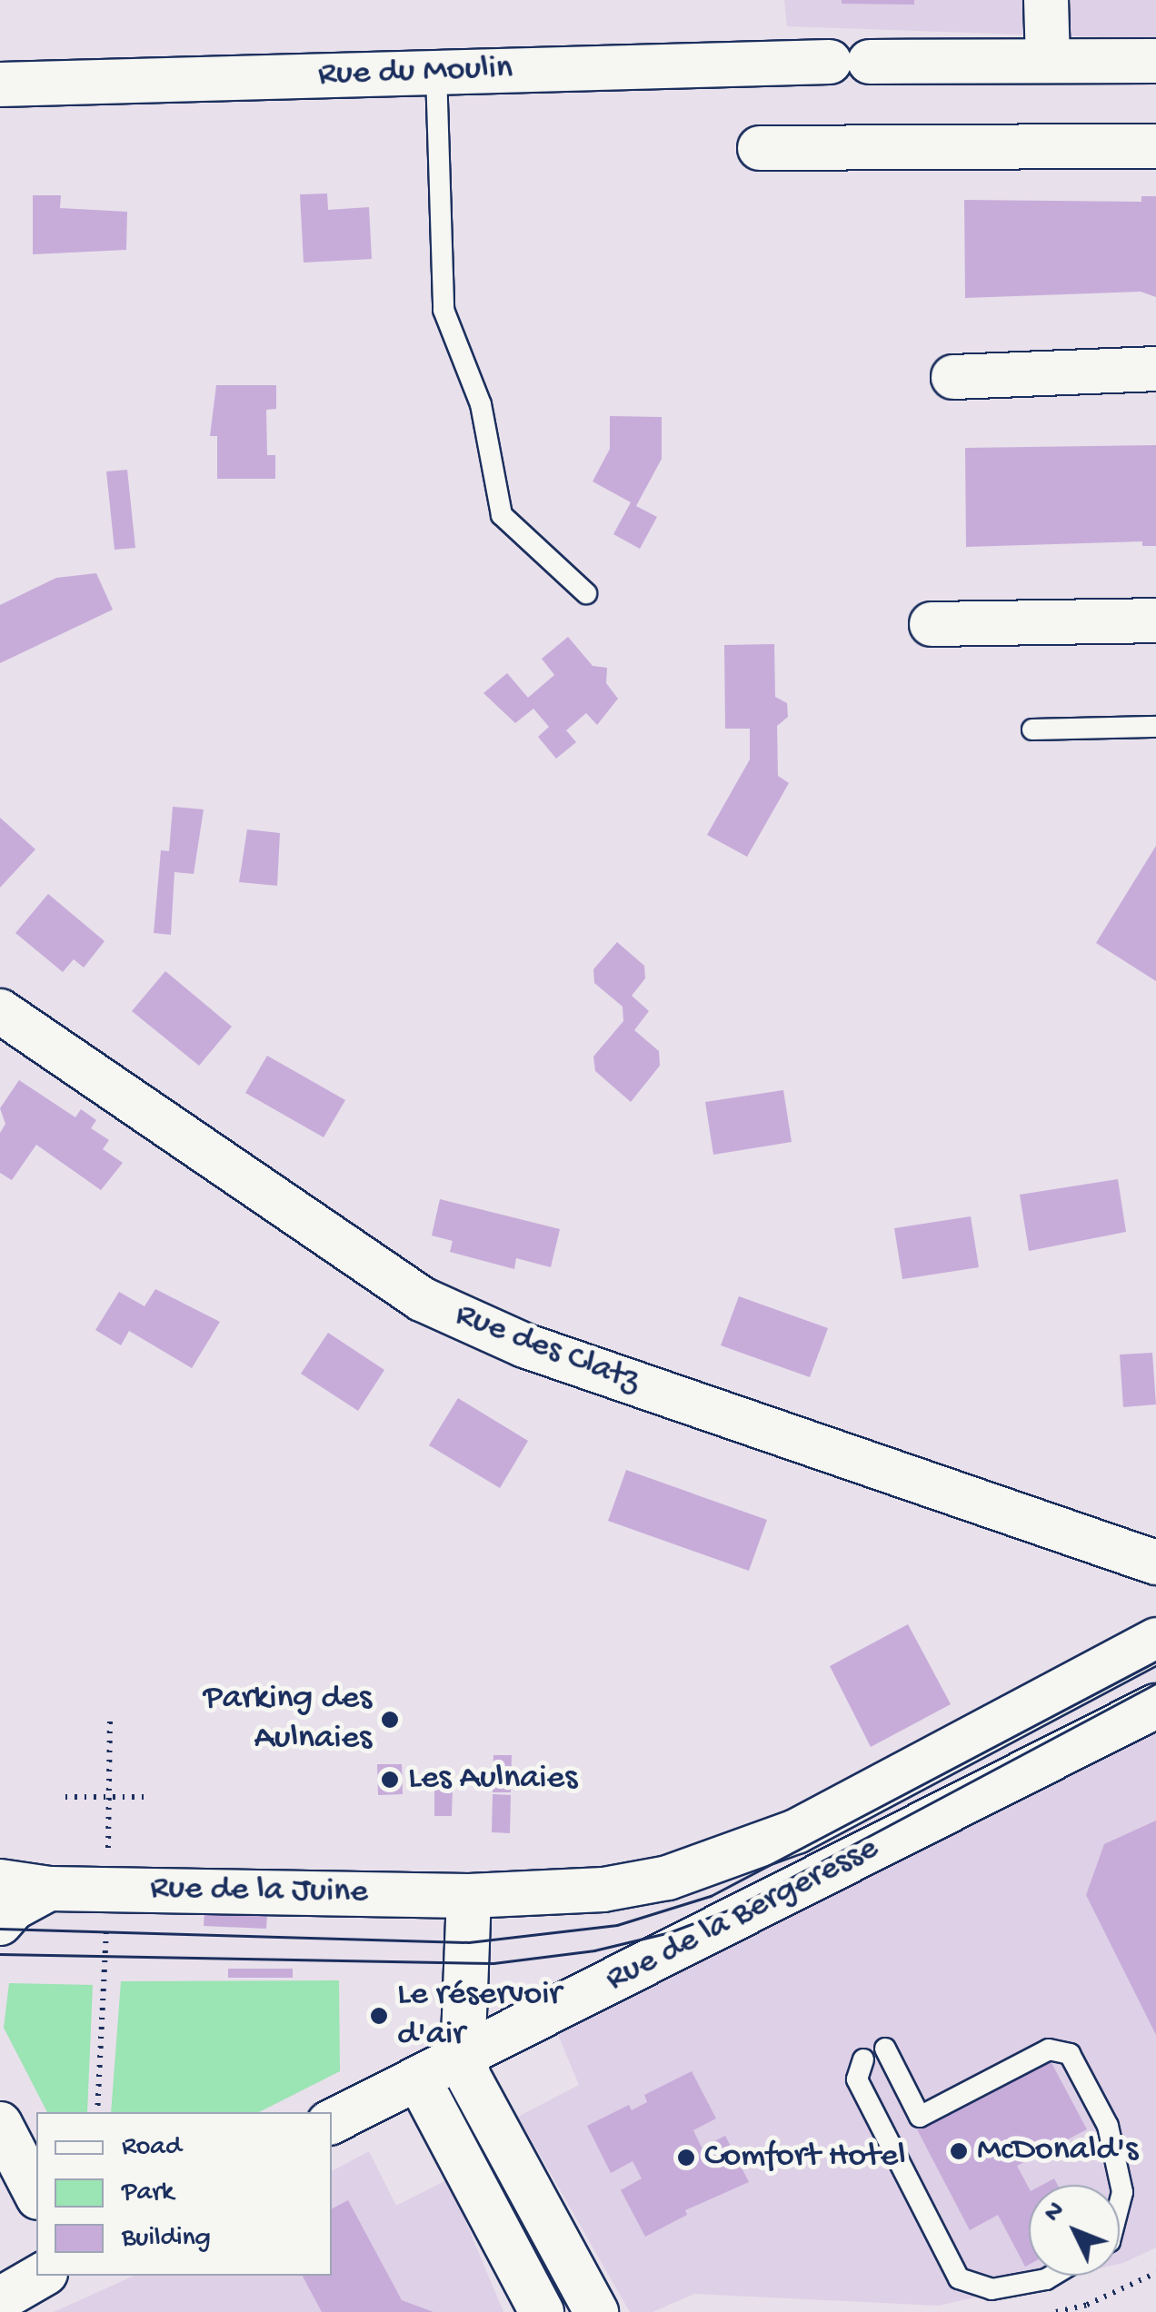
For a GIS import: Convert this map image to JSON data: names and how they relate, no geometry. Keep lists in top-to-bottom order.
{
  "streets": {
    "street": [
      "Rue du Moulin",
      "Rue des Clatz",
      "Rue de la Juine",
      "Rue de la Bergeresse"
    ]
  },
  "crossings": [
    ["Rue de la Juine", "Rue de la Bergeresse"]
  ],
  "places": [
    "Parking des Aulnaies",
    "Les Aulnaies",
    "Le réservoir d'air",
    "McDonald's",
    "Comfort Hotel"
  ],
  "legend": ["Road", "Park", "Building"],
  "north": "top left"
}
